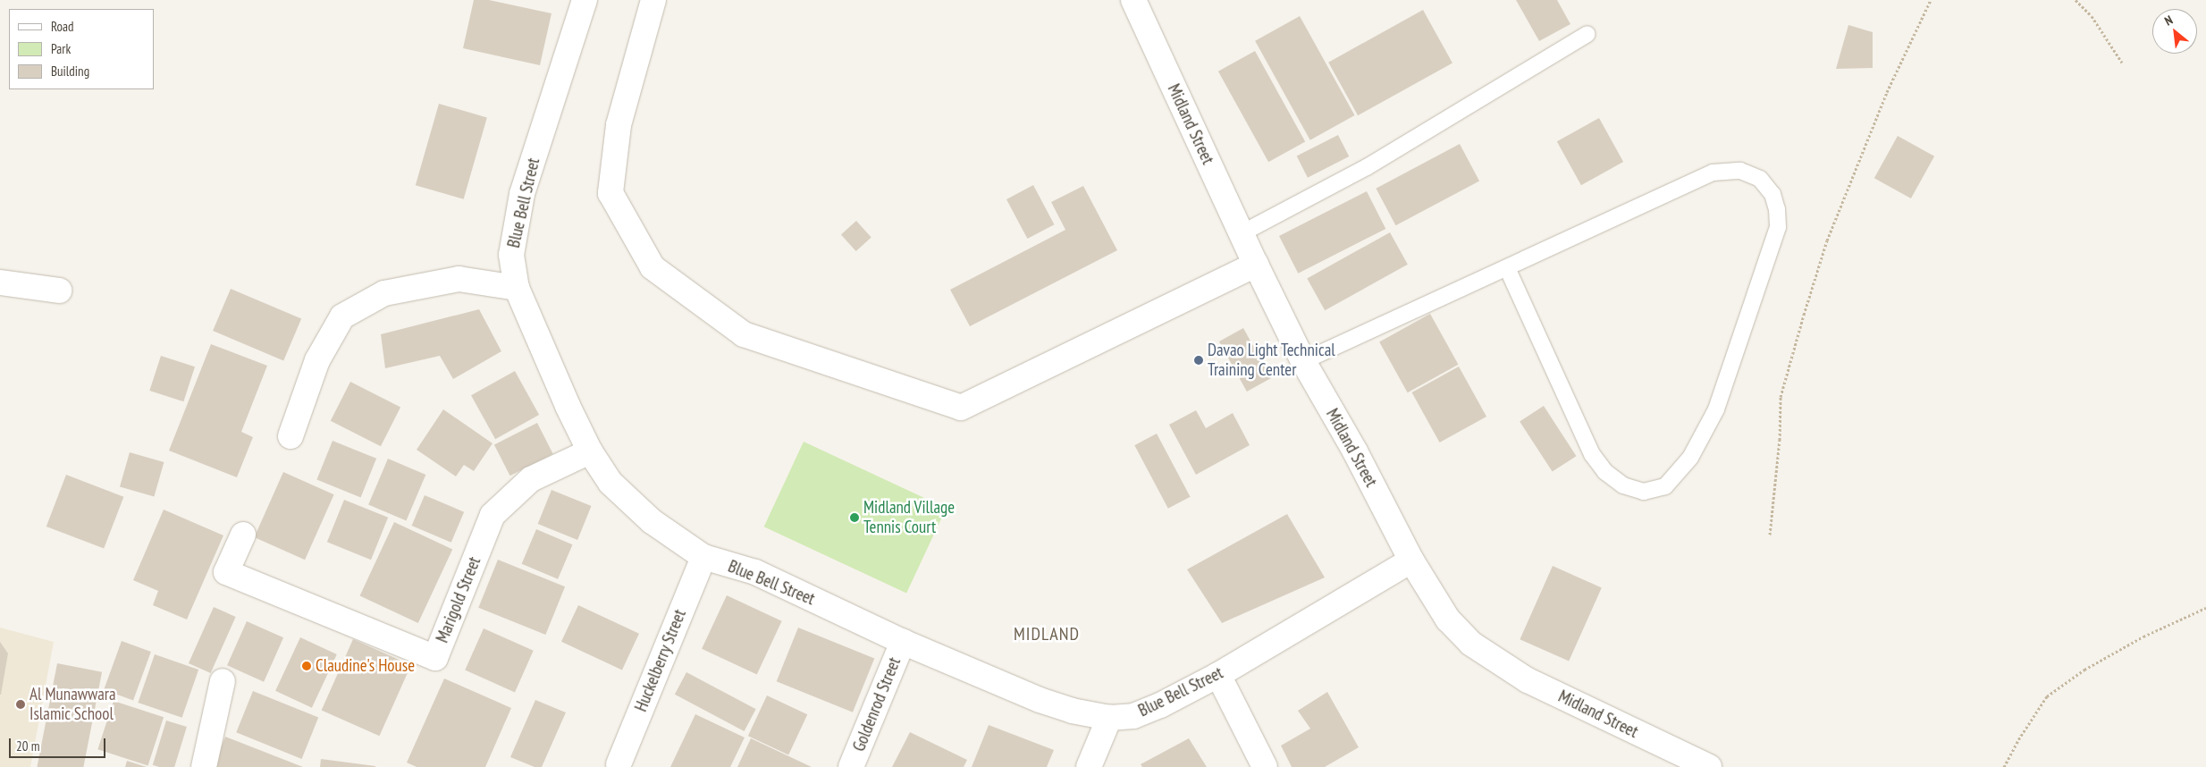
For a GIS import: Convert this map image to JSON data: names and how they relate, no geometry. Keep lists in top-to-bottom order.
{
  "streets": {
    "street": [
      "Midland Street",
      "Blue Bell Street",
      "Marigold Street",
      "Huckelberry Street",
      "Goldenrod Street"
    ]
  },
  "crossings": [
    ["Midland Street", "Blue Bell Street"],
    ["Blue Bell Street", "Marigold Street"],
    ["Blue Bell Street", "Huckelberry Street"],
    ["Blue Bell Street", "Goldenrod Street"]
  ],
  "districts": ["MIDLAND"],
  "places": [
    "Davao Light Technical Training Center",
    "Midland Village Tennis Court",
    "Claudine's House",
    "Al Munawwara Islamic School"
  ],
  "legend": ["Road", "Park", "Building"],
  "scale_bar": "20 m",
  "north": "top left"
}
